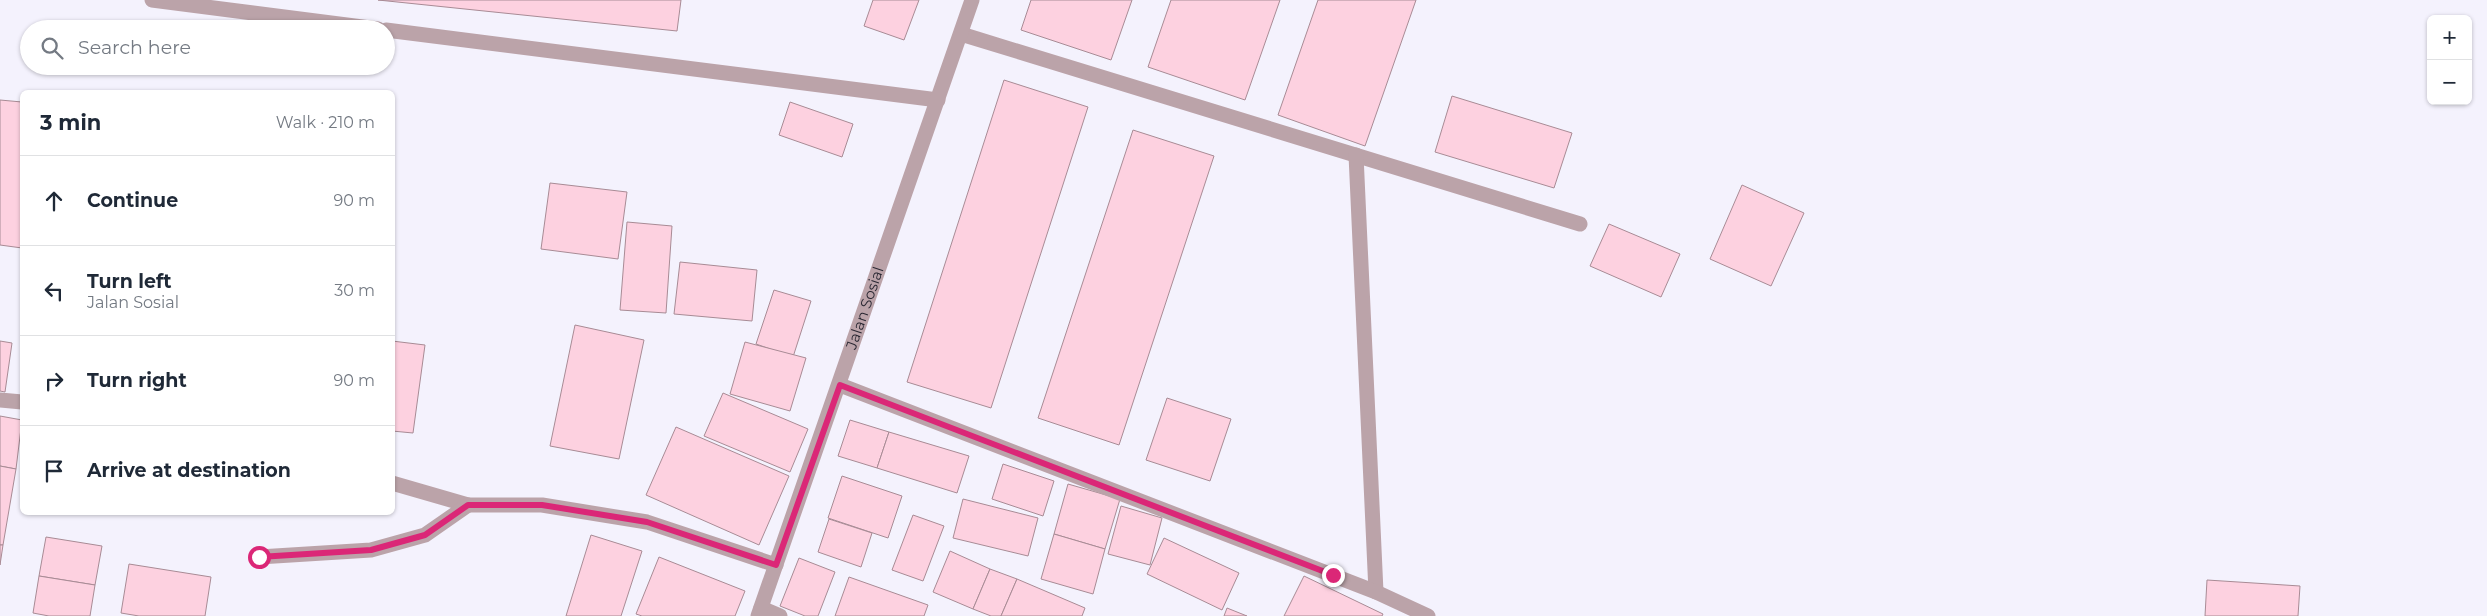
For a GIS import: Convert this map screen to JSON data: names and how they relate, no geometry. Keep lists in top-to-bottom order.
{
  "streets": {
    "street": ["Jalan Sosial"]
  },
  "page": {
    "map_buttons": ["+", "−"],
    "search": "Search here",
    "heading": ["3 min", "Walk · 210 m"],
    "list": [
      ["Continue", "90 m"],
      ["Turn left", "Jalan Sosial", "30 m"],
      ["Turn right", "90 m"],
      "Arrive at destination"
    ]
  }
}
